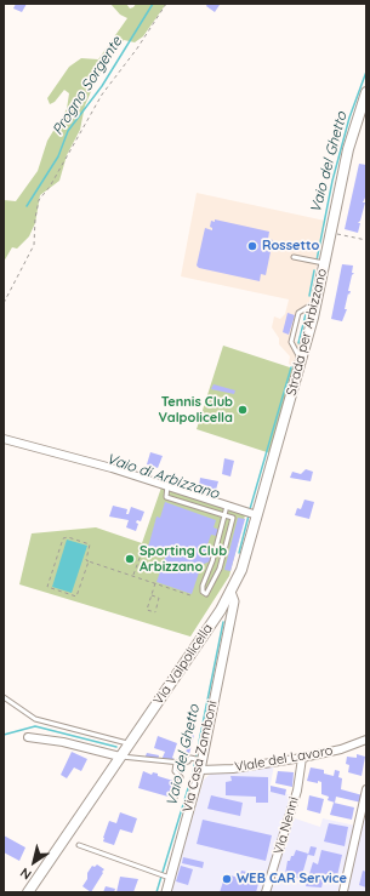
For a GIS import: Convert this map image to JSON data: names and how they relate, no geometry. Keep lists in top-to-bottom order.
{
  "streets": {
    "main road": ["Strada per Arbizzano", "Via Valpolicella"],
    "street": ["Via Casa Zamboni", "Viale del Lavoro", "Via Nenni"]
  },
  "crossings": [
    ["Strada per Arbizzano", "Via Valpolicella"],
    ["Via Valpolicella", "Via Casa Zamboni"],
    ["Via Casa Zamboni", "Viale del Lavoro"],
    ["Viale del Lavoro", "Via Nenni"]
  ],
  "water": ["Progno Sorgente", "Vaio del Ghetto", "Vaio di Arbizzano"],
  "places": [
    "Rossetto",
    "Tennis Club Valpolicella",
    "Sporting Club Arbizzano",
    "WEB CAR Service"
  ],
  "north": "bottom left"
}
